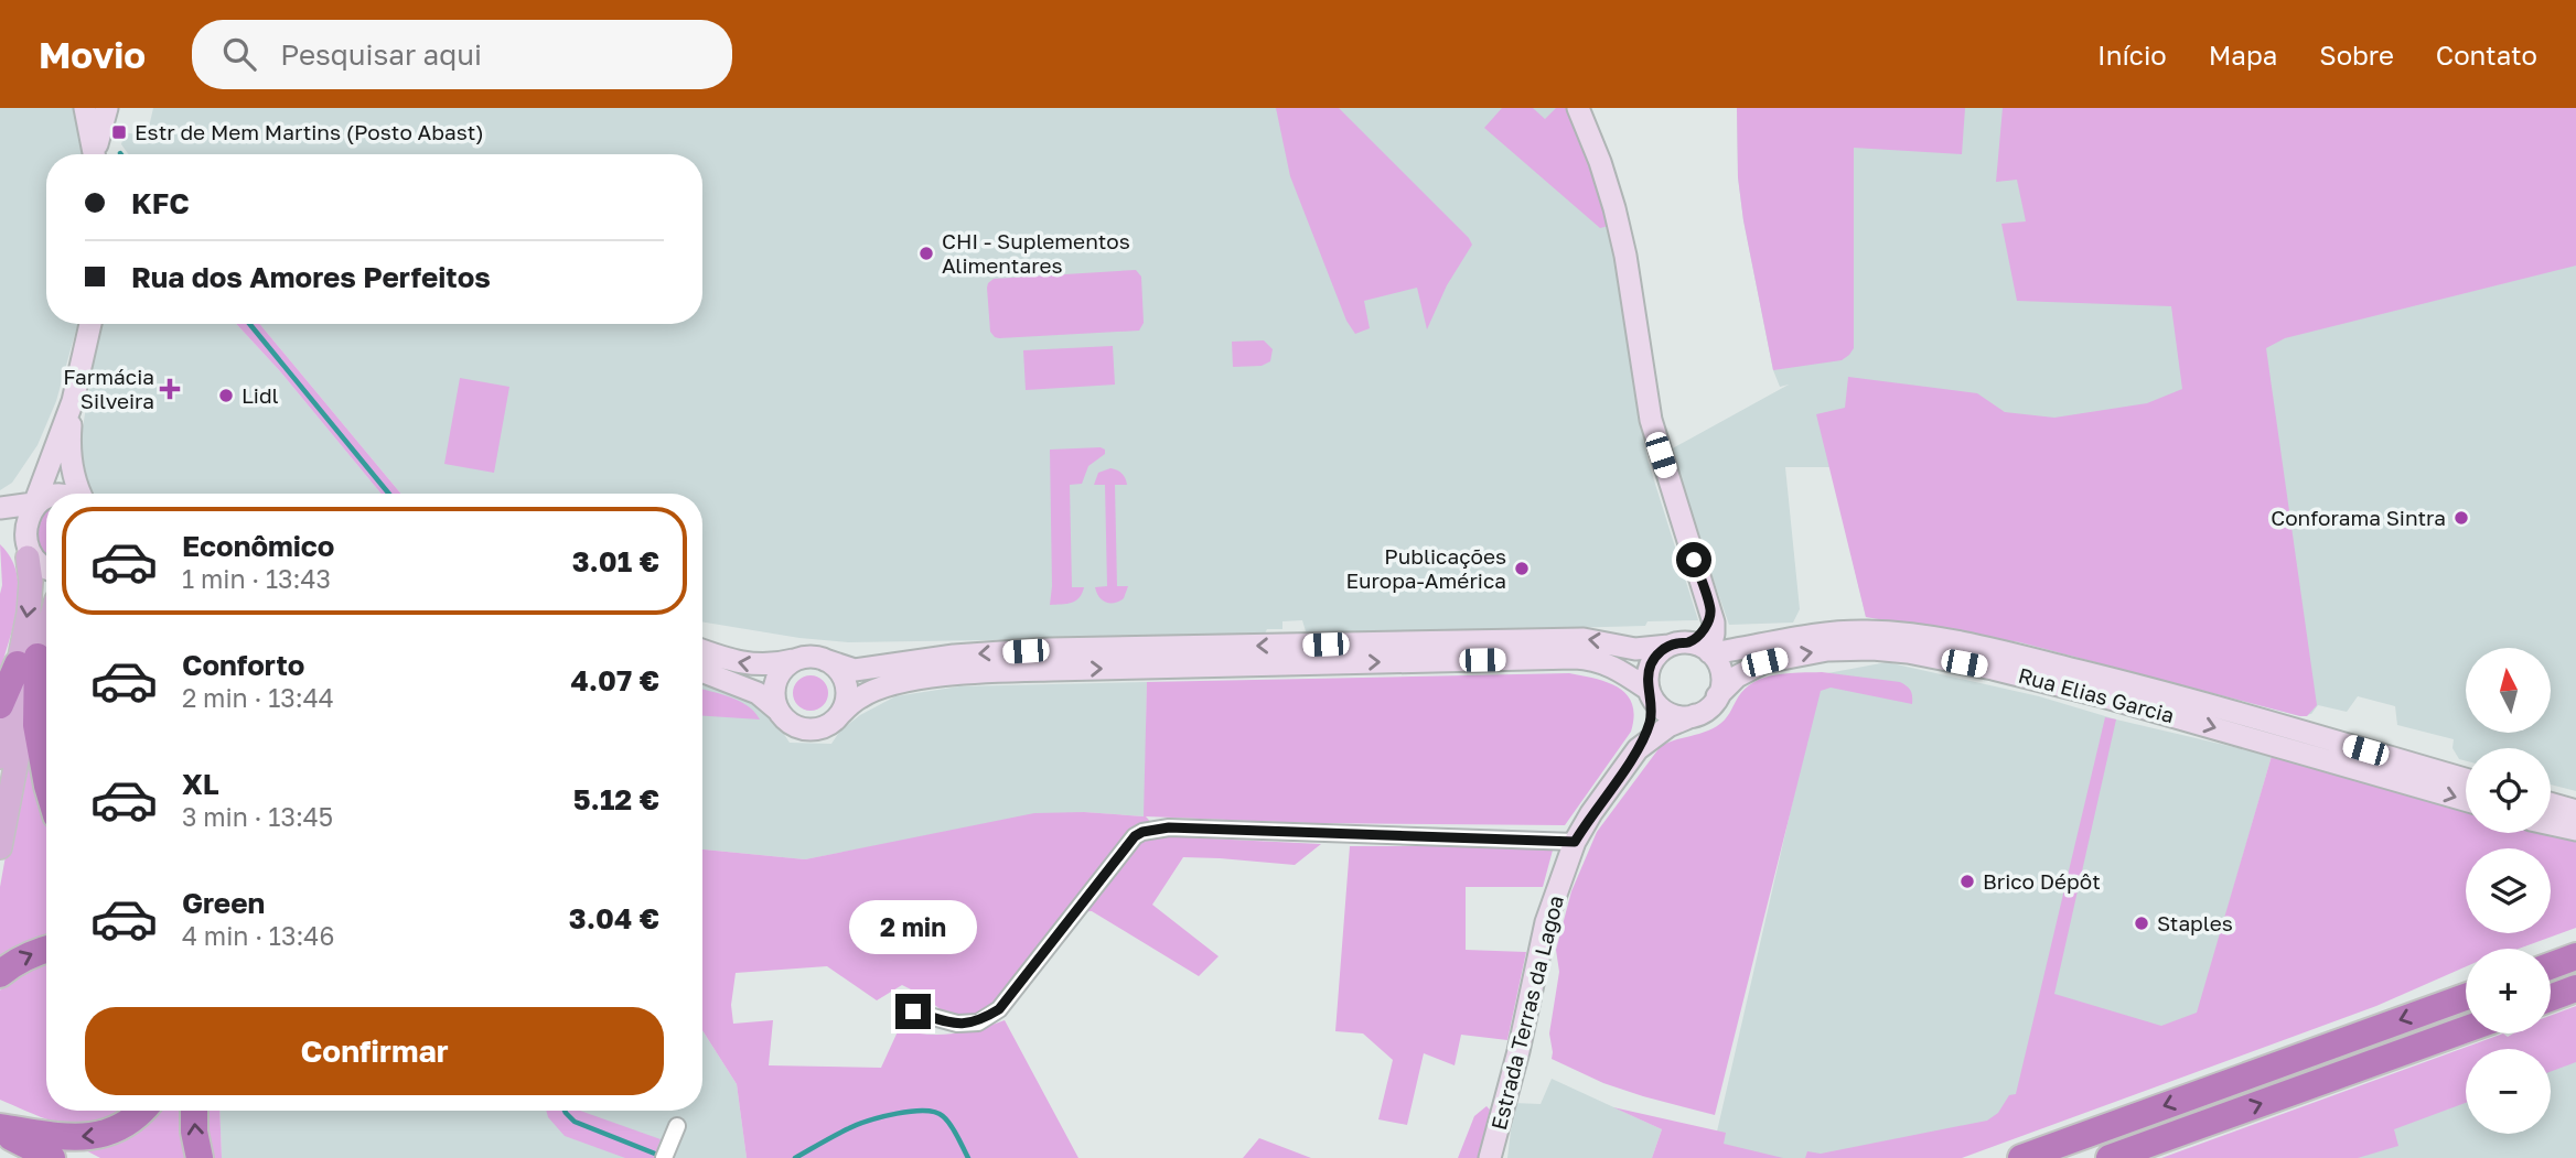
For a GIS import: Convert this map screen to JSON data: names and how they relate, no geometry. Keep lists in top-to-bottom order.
{
  "streets": {
    "street": ["Rua Elias Garcia", "Estrada Terras da Lagoa"]
  },
  "crossings": [
    ["Rua Elias Garcia", "Estrada Terras da Lagoa"]
  ],
  "places": {
    "transit": ["Estr de Mem Martins (Posto Abast)"],
    "other": [
      "CHI - Suplementos Alimentares",
      "Lidl",
      "Conforama Sintra",
      "Publicações Europa-América",
      "Brico Dépôt",
      "Staples"
    ],
    "health": ["Farmácia Silveira"]
  },
  "north": "top",
  "page": {
    "header": "Movio",
    "search": "Pesquisar aqui",
    "nav": [
      "Início",
      "Mapa",
      "Sobre",
      "Contato"
    ],
    "banner": ["KFC", "Rua dos Amores Perfeitos"],
    "list": [
      {
        "name": "Econômico",
        "note": "1 min · 13:43",
        "value": "3.01 €"
      },
      {
        "name": "Conforto",
        "note": "2 min · 13:44",
        "value": "4.07 €"
      },
      {
        "name": "XL",
        "note": "3 min · 13:45",
        "value": "5.12 €"
      },
      {
        "name": "Green",
        "note": "4 min · 13:46",
        "value": "3.04 €"
      }
    ],
    "map_buttons": ["+", "−"],
    "bubble": "2 min",
    "buttons": "Confirmar"
  }
}
